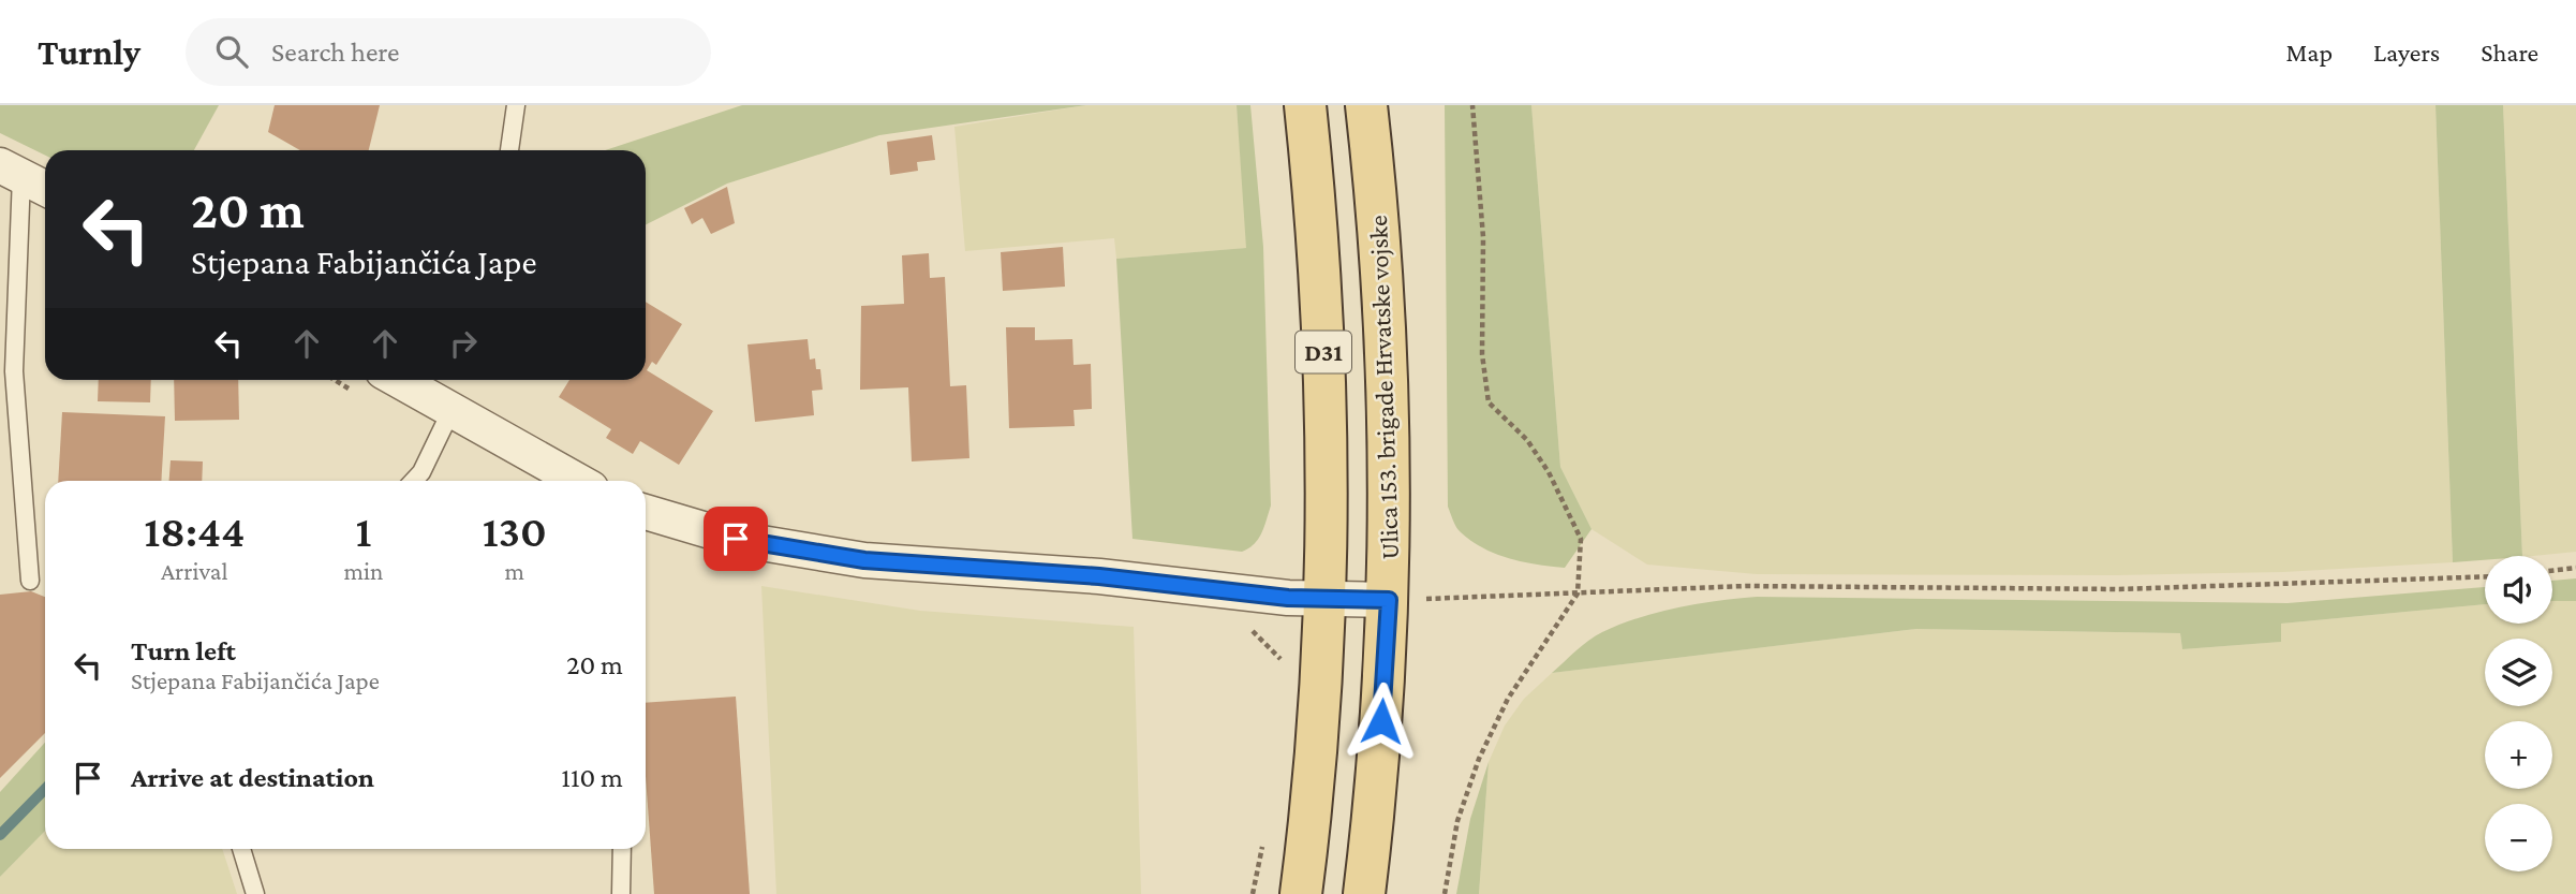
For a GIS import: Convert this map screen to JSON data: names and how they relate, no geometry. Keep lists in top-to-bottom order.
{
  "streets": {
    "main road": ["D31", "Ulica 153. brigade Hrvatske vojske"]
  },
  "page": {
    "header": "Turnly",
    "search": "Search here",
    "nav": ["Map", "Layers", "Share"],
    "turn": ["20 m", "Stjepana Fabijančića Jape"],
    "eta": [
      "18:44",
      "Arrival",
      "1",
      "min",
      "130",
      "m"
    ],
    "map_buttons": ["+", "−"],
    "list": [
      {
        "name": "Turn left",
        "note": "Stjepana Fabijančića Jape",
        "value": "20 m"
      },
      {
        "name": "Arrive at destination",
        "value": "110 m"
      }
    ]
  }
}
